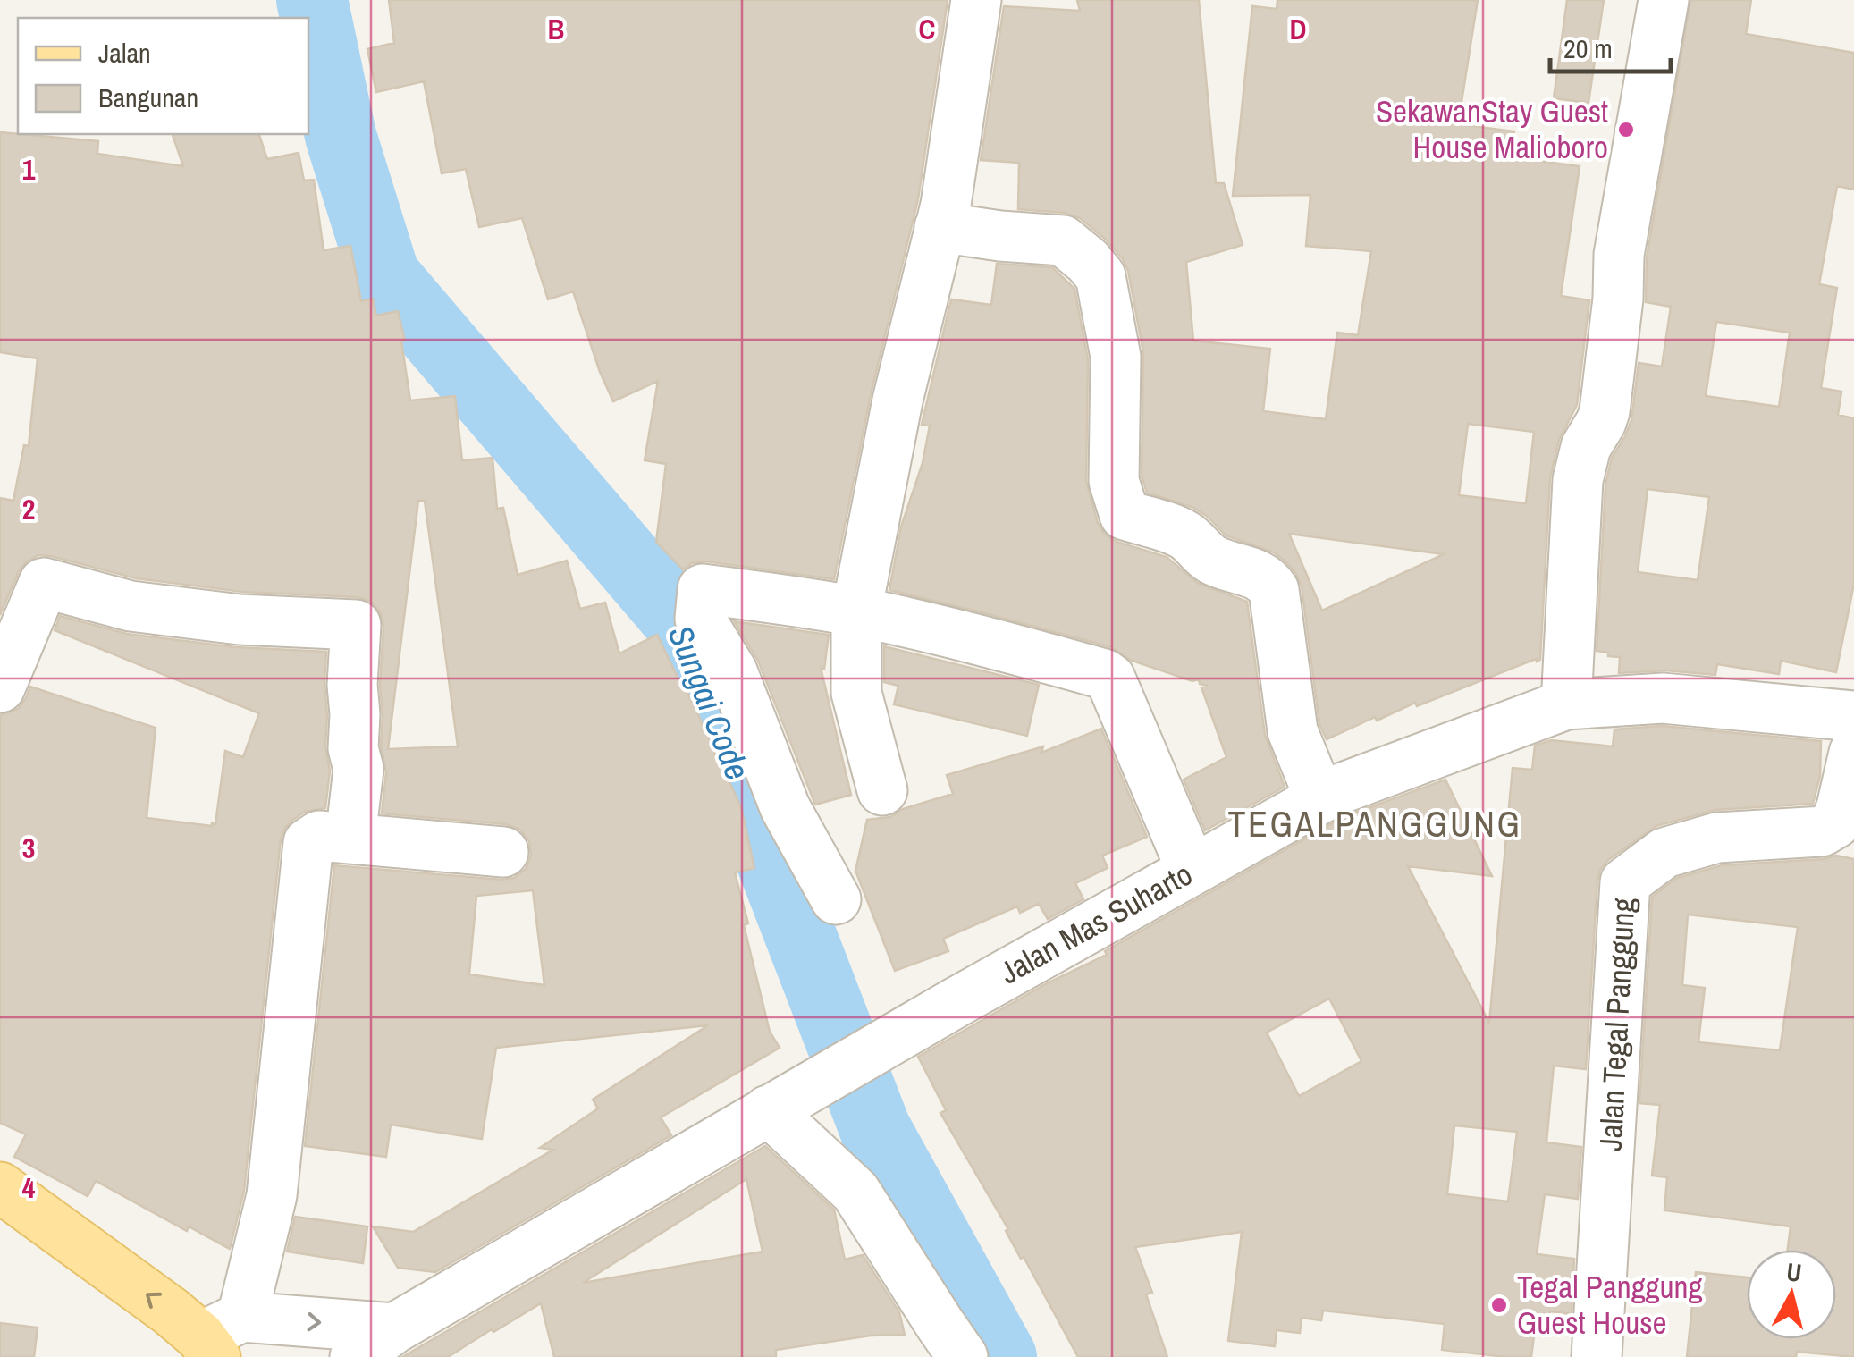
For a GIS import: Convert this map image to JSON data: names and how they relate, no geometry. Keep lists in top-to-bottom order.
{
  "streets": {
    "street": ["Jalan Mas Suharto", "Jalan Tegal Panggung"]
  },
  "districts": ["TEGALPANGGUNG"],
  "water": ["Sungai Code"],
  "places": ["SekawanStay Guest House Malioboro", "Tegal Panggung Guest House"],
  "legend": ["Jalan", "Bangunan"],
  "scale_bar": "20 m",
  "north": "top",
  "grid": {
    "columns": ["B", "C", "D"],
    "rows": [
      "1",
      "2",
      "3",
      "4"
    ]
  }
}
